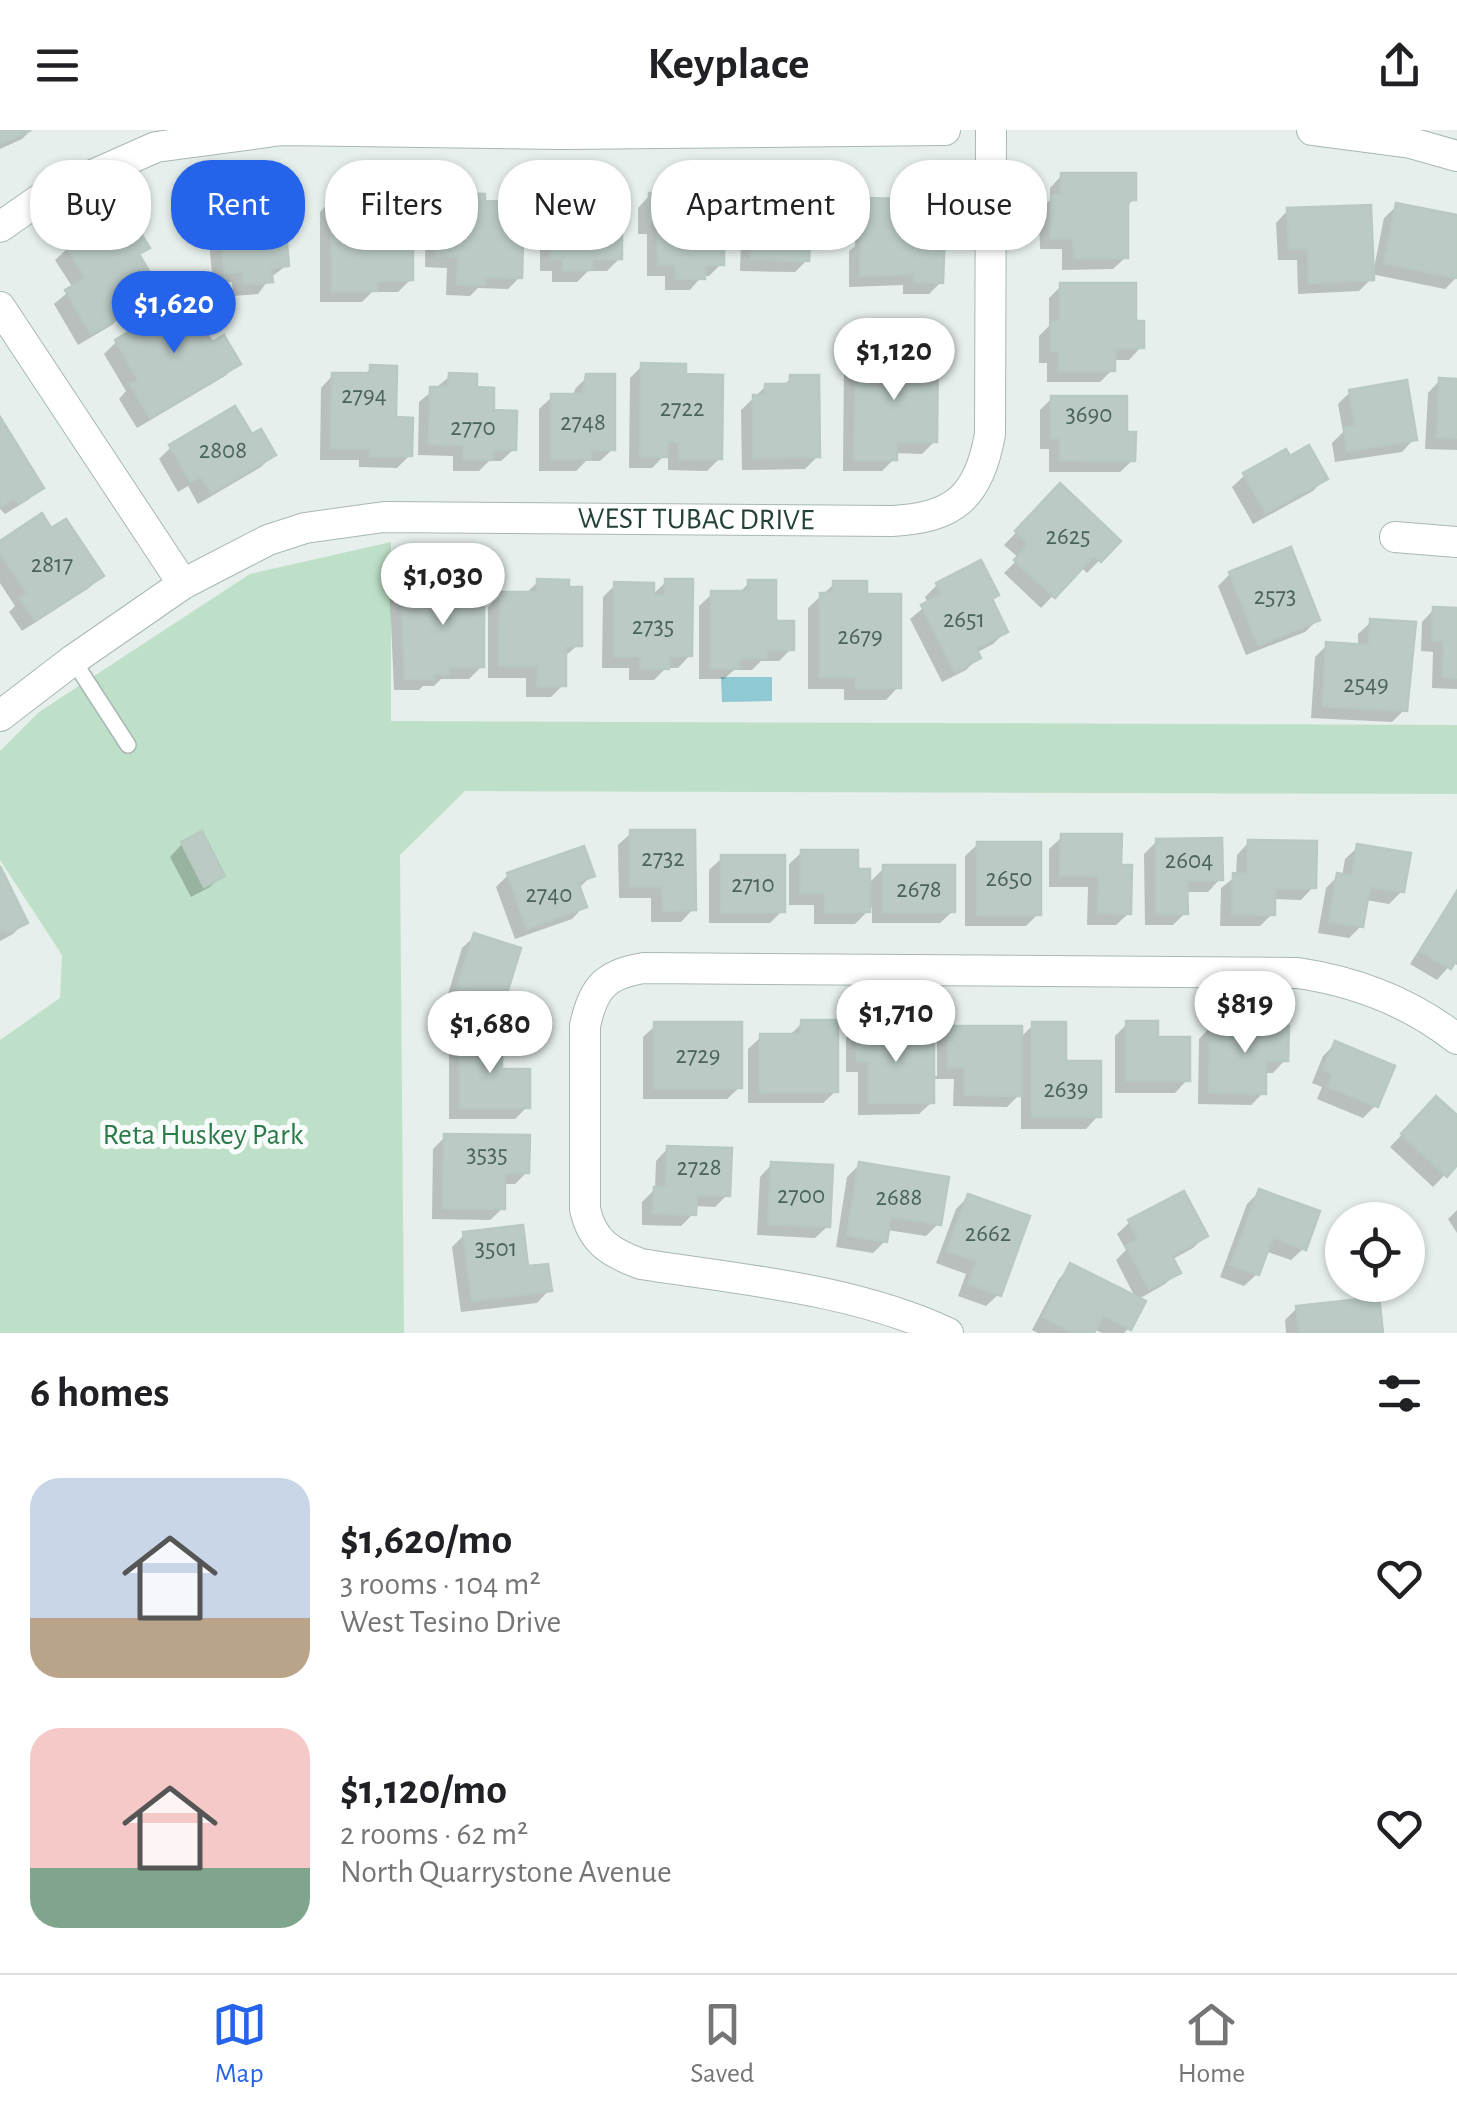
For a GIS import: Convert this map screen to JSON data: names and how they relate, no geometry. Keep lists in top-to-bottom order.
{
  "streets": {
    "street": ["WEST TUBAC DRIVE"]
  },
  "parks": ["Reta Huskey Park"],
  "house_numbers": [
    "2794",
    "2722",
    "3690",
    "2748",
    "2770",
    "2808",
    "2625",
    "2817",
    "2573",
    "2651",
    "2735",
    "2679",
    "2549",
    "2732",
    "2604",
    "2650",
    "2710",
    "2678",
    "2740",
    "2729",
    "2639",
    "3535",
    "2728",
    "2700",
    "2688",
    "2662",
    "3501"
  ],
  "page": {
    "header": "Keyplace",
    "chip": [
      "Buy",
      "Rent",
      "Filters",
      "New",
      "Apartment",
      "House"
    ],
    "price": [
      "$1,620",
      "$1,120",
      "$1,030",
      "$819",
      "$1,710",
      "$1,680"
    ],
    "heading": "6 homes",
    "list": [
      {
        "name": "$1,620/mo",
        "note": "3 rooms · 104 m² · West Tesino Drive"
      },
      {
        "name": "$1,120/mo",
        "note": "2 rooms · 62 m² · North Quarrystone Avenue"
      }
    ],
    "tabs": ["Map", "Saved", "Home"]
  }
}
